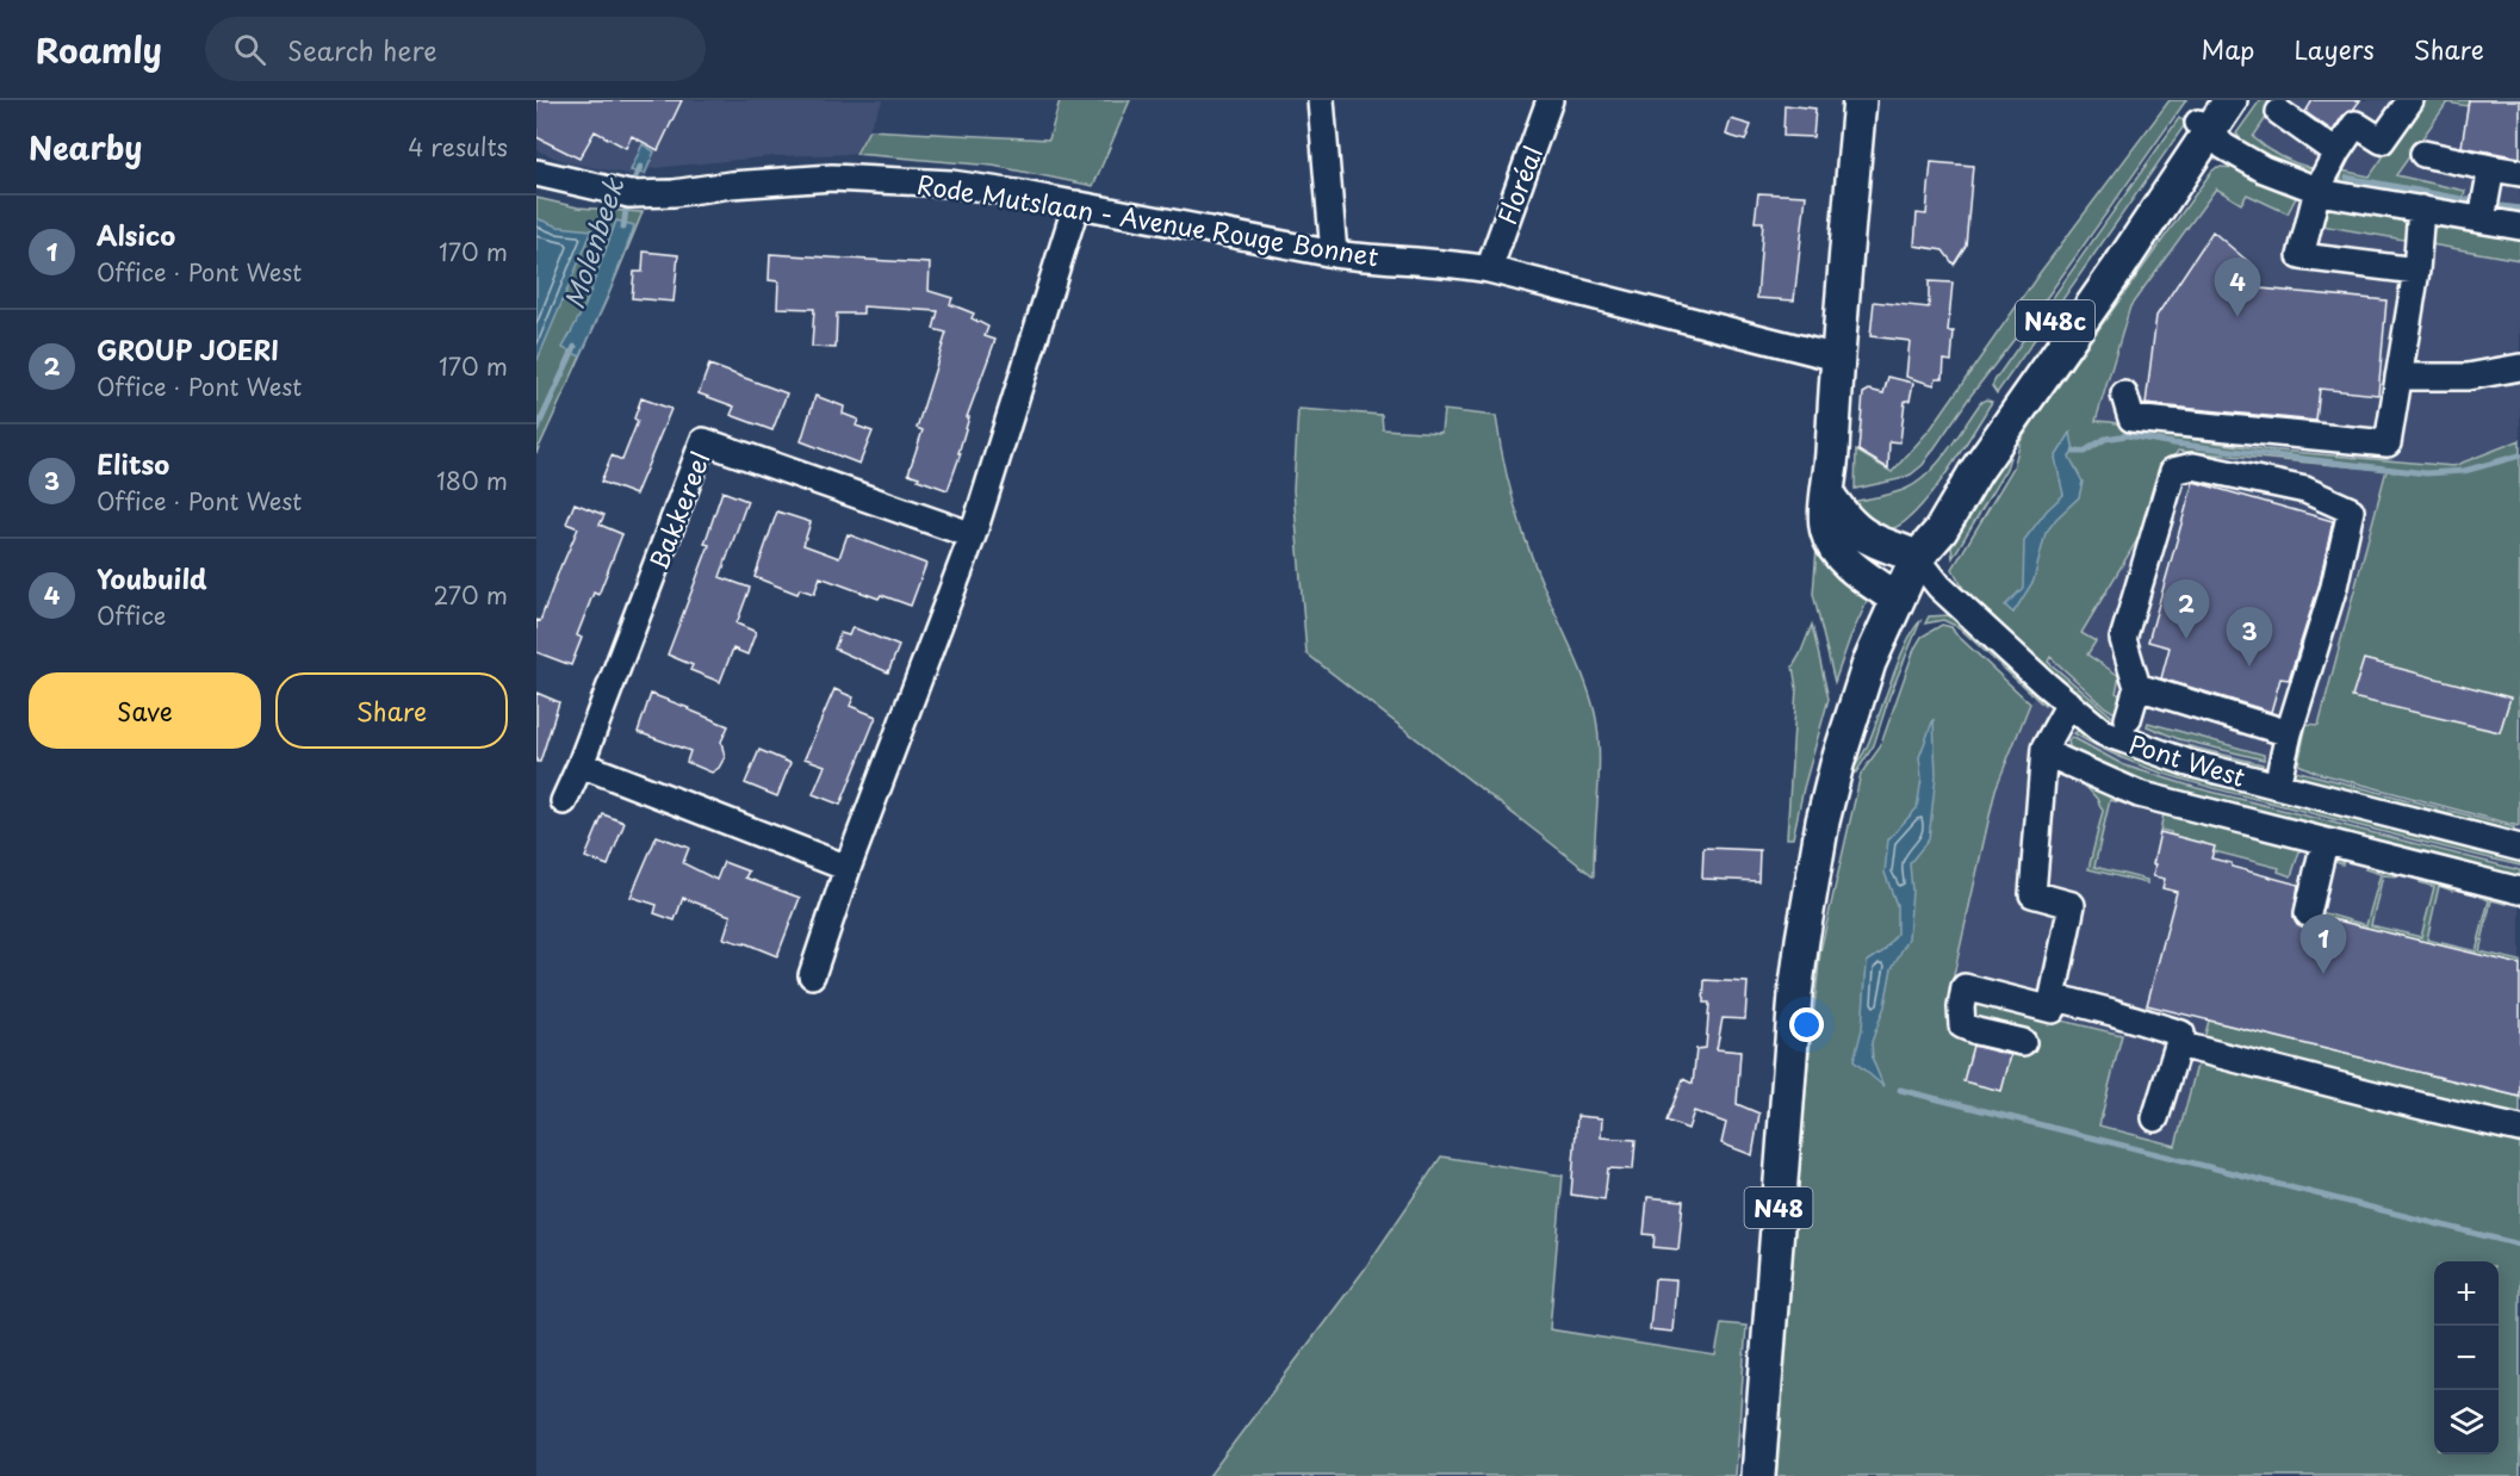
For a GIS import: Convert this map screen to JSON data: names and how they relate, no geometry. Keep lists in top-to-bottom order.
{
  "streets": {
    "main road": ["N48c", "N48"],
    "street": [
      "Floréal",
      "Rode Mutslaan - Avenue Rouge Bonnet",
      "Bakkereel",
      "Pont West"
    ]
  },
  "crossings": [
    ["Floréal", "Rode Mutslaan - Avenue Rouge Bonnet"],
    ["N48c", "Pont West"],
    ["N48c", "N48"],
    ["Pont West", "N48"]
  ],
  "water": ["Molenbeek"],
  "page": {
    "header": "Roamly",
    "search": "Search here",
    "nav": ["Map", "Layers", "Share"],
    "heading": ["Nearby", "4 results"],
    "list": [
      {
        "mark": "1",
        "name": "Alsico",
        "note": "Office · Pont West",
        "value": "170 m"
      },
      {
        "mark": "2",
        "name": "GROUP JOERI",
        "note": "Office · Pont West",
        "value": "170 m"
      },
      {
        "mark": "3",
        "name": "Elitso",
        "note": "Office · Pont West",
        "value": "180 m"
      },
      {
        "mark": "4",
        "name": "Youbuild",
        "note": "Office",
        "value": "270 m"
      }
    ],
    "pins": [
      "4",
      "2",
      "3",
      "1"
    ],
    "buttons": ["Save", "Share"],
    "map_buttons": ["+", "−"]
  }
}
